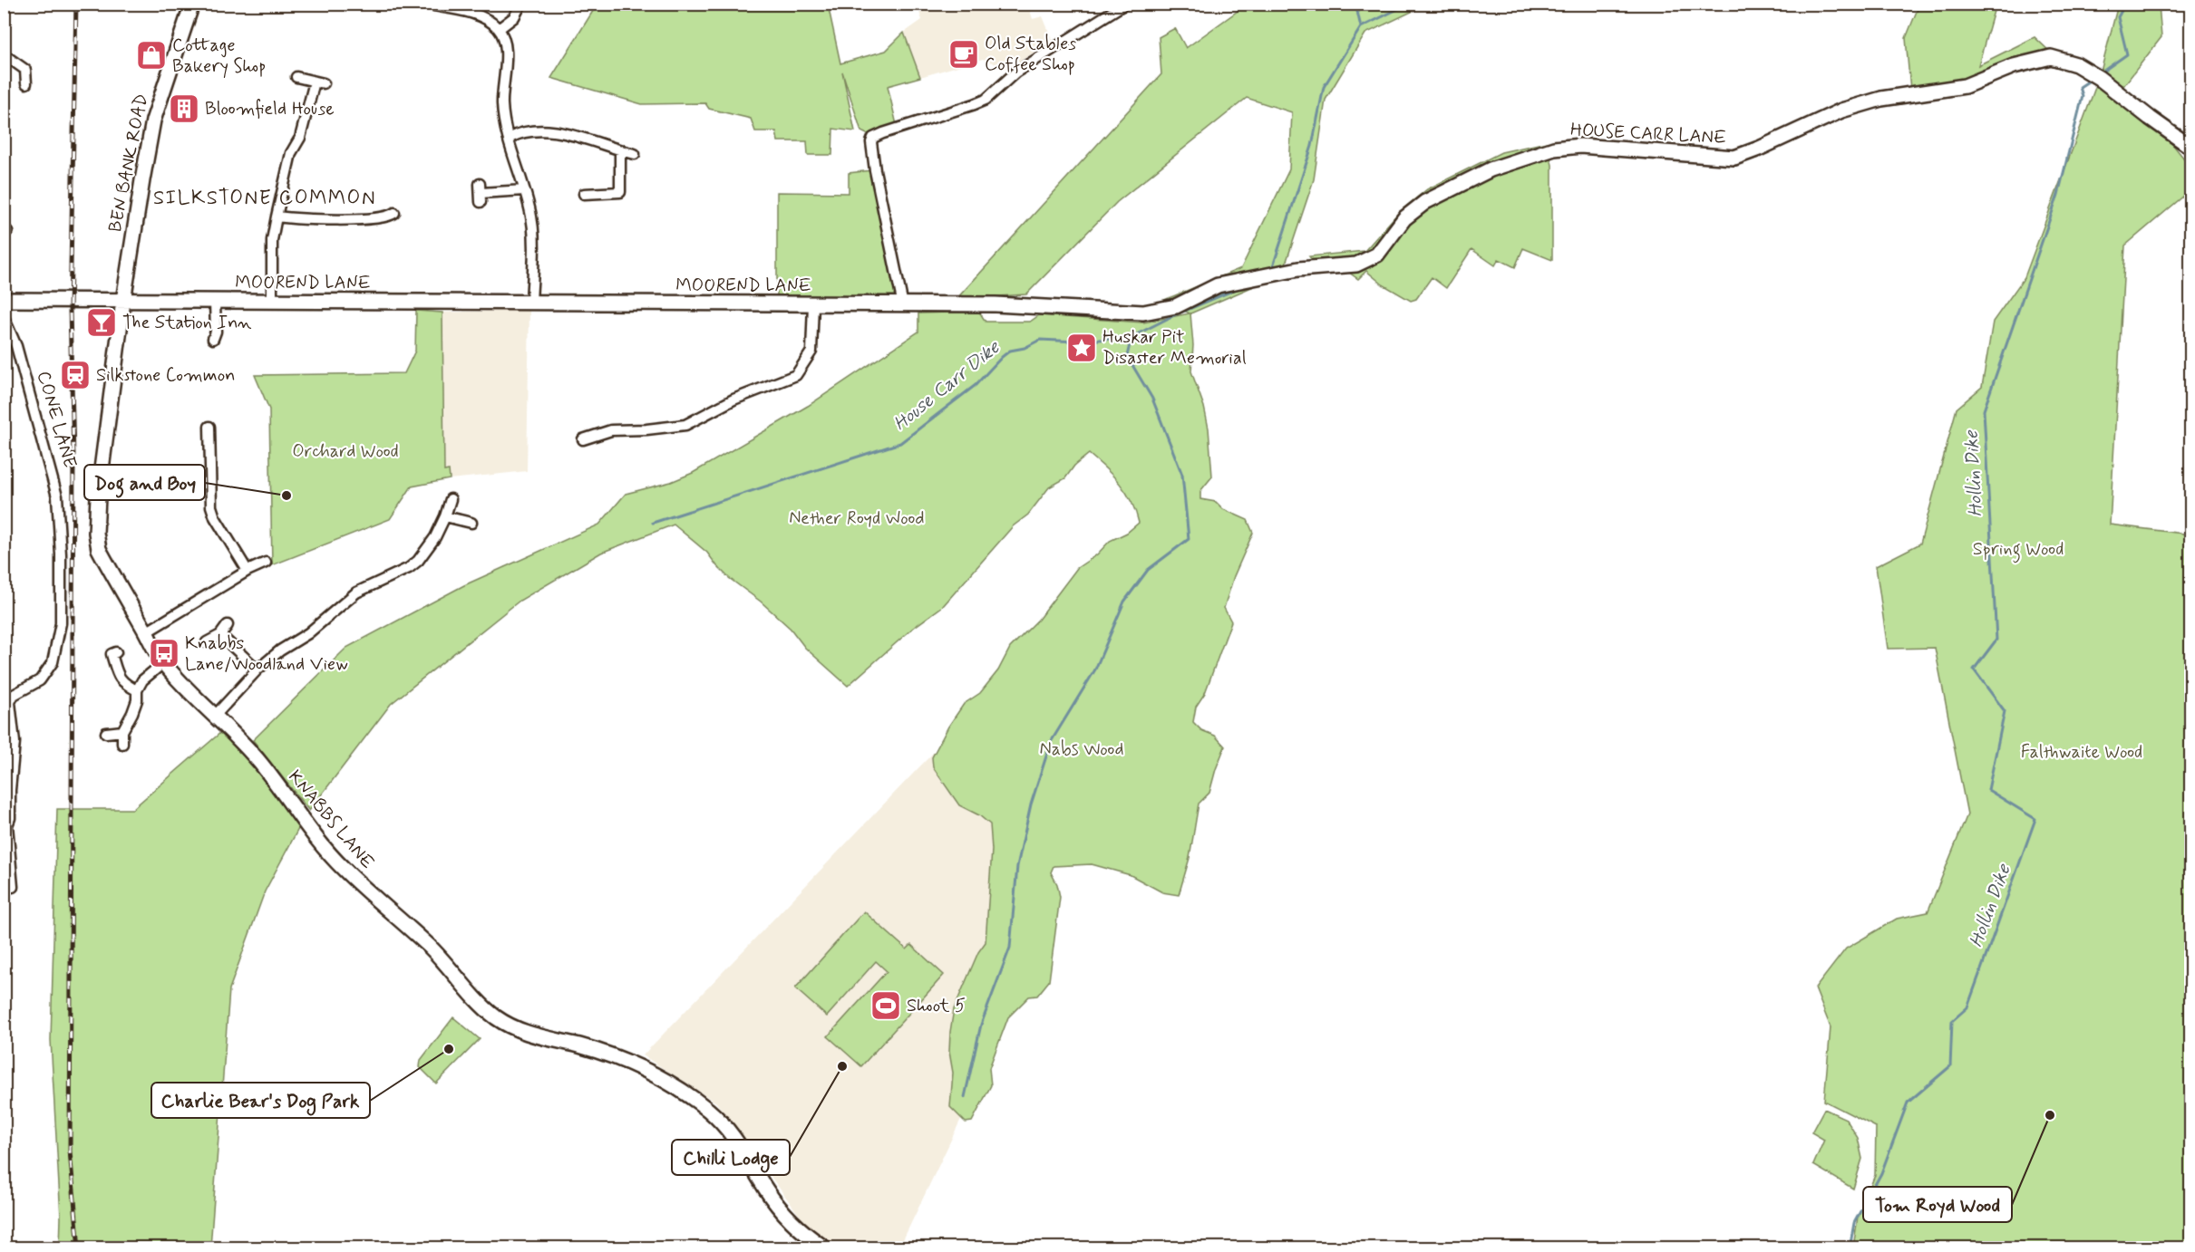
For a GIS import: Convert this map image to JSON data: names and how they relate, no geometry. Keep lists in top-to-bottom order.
{
  "streets": {
    "street": [
      "HOUSE CARR LANE",
      "BEN BANK ROAD",
      "MOOREND LANE",
      "CONE LANE",
      "KNABBS LANE"
    ]
  },
  "crossings": [
    ["HOUSE CARR LANE", "MOOREND LANE"],
    ["BEN BANK ROAD", "MOOREND LANE"],
    ["BEN BANK ROAD", "KNABBS LANE"],
    ["MOOREND LANE", "KNABBS LANE"]
  ],
  "districts": ["SILKSTONE COMMON"],
  "water": ["House Carr Dike", "Hollin Dike"],
  "parks": [
    "Orchard Wood",
    "Nether Royd Wood",
    "Spring Wood",
    "Nabs Wood",
    "Falthwaite Wood"
  ],
  "places": {
    "cafe": ["Old Stables Coffee Shop"],
    "shop": ["Cottage Bakery Shop"],
    "building": ["Bloomfield House"],
    "bar": ["The Station Inn"],
    "place": ["Huskar Pit Disaster Memorial"],
    "station": ["Silkstone Common"],
    "other": [
      "Dog and Boy",
      "Charlie Bear's Dog Park",
      "Chilli Lodge",
      "Tom Royd Wood"
    ],
    "bus stop": ["Knabbs Lane/Woodland View"],
    "sports": ["Shoot 5"]
  }
}
